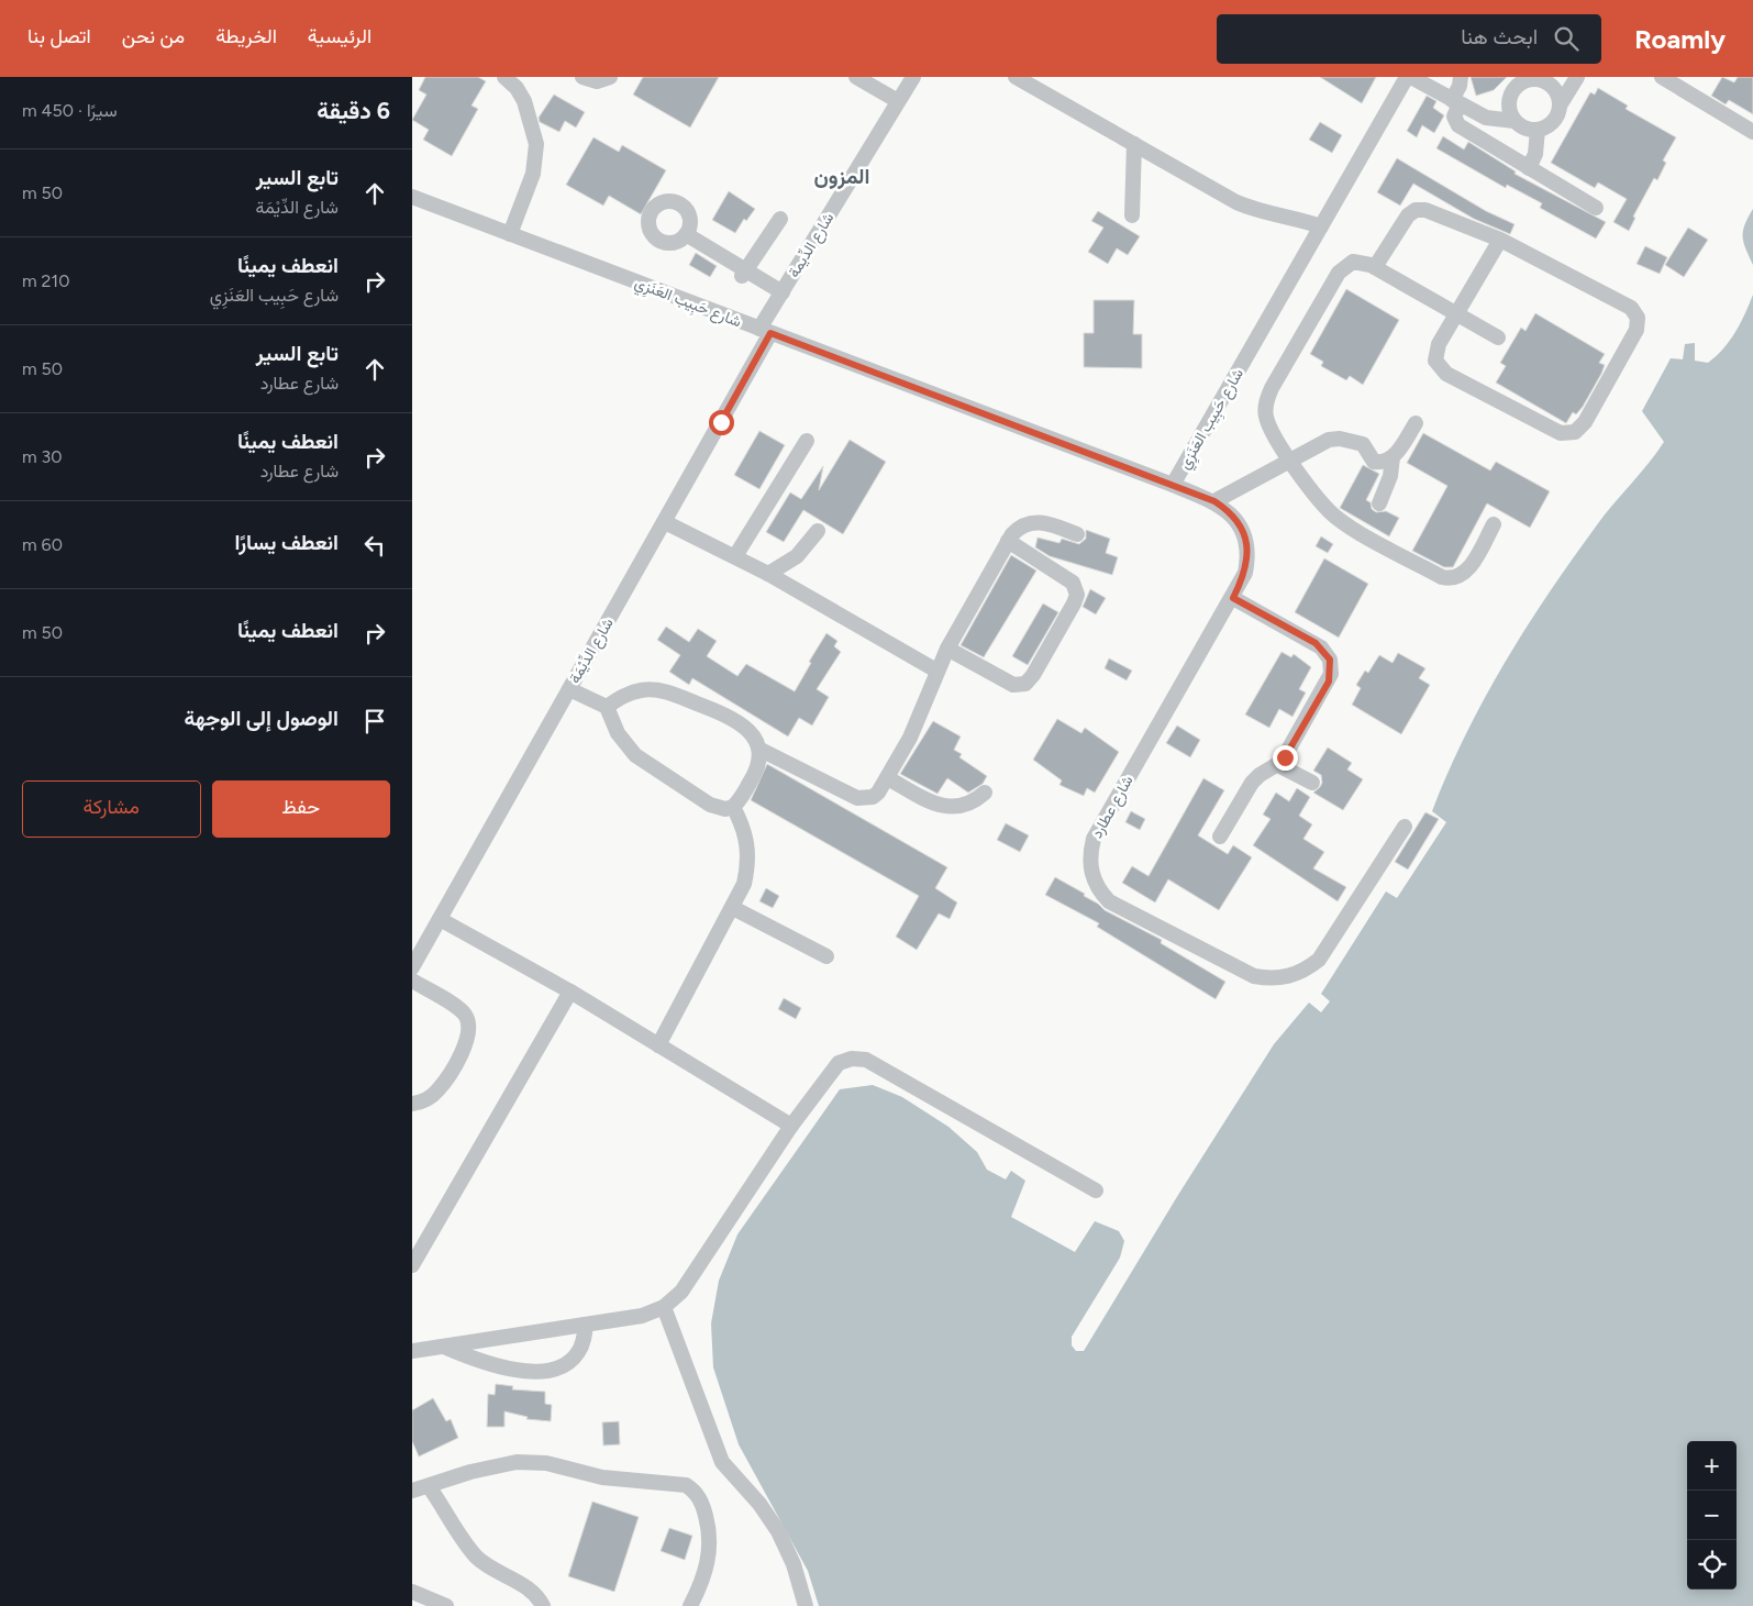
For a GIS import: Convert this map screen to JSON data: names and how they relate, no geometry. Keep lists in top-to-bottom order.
{
  "streets": {
    "street": [
      "شارع الدِّيمة",
      "شارع حَبِيب العَنَزِي",
      "شارع الدِّيْمَة",
      "شارع عطارد"
    ]
  },
  "crossings": [
    ["شارع الدِّيمة", "شارع حَبِيب العَنَزِي"],
    ["شارع الدِّيمة", "شارع الدِّيْمَة"],
    ["شارع حَبِيب العَنَزِي", "شارع الدِّيْمَة"],
    ["شارع حَبِيب العَنَزِي", "شارع عطارد"]
  ],
  "districts": ["المزون"],
  "page": {
    "header": "Roamly",
    "search": "ابحث هنا",
    "nav": [
      "الرئيسية",
      "الخريطة",
      "من نحن",
      "اتصل بنا"
    ],
    "heading": ["6 دقيقة", "سيرًا · 450 m"],
    "list": [
      ["تابع السير", "شارع الدِّيْمَة", "50 m"],
      ["انعطف يمينًا", "شارع حَبِيب العَنَزِي", "210 m"],
      ["تابع السير", "شارع عطارد", "50 m"],
      ["انعطف يمينًا", "شارع عطارد", "30 m"],
      ["انعطف يسارًا", "60 m"],
      ["انعطف يمينًا", "50 m"],
      "الوصول إلى الوجهة"
    ],
    "buttons": ["حفظ", "مشاركة"],
    "map_buttons": ["+", "−"]
  }
}
